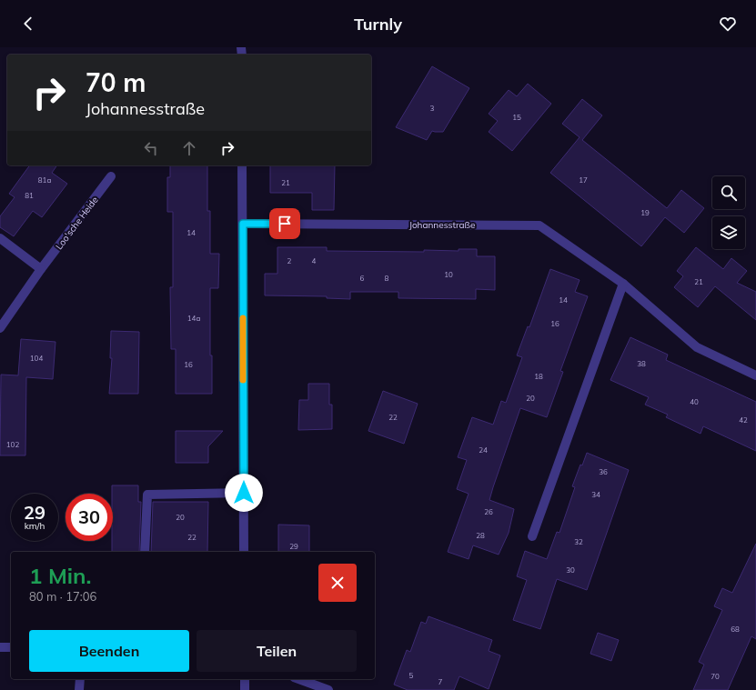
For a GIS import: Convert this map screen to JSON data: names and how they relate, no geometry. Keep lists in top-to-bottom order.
{
  "streets": {
    "street": ["Loo'sche Heide", "Johannesstraße"]
  },
  "house_numbers": [
    "3",
    "15",
    "81a",
    "17",
    "21",
    "81",
    "19",
    "14",
    "2",
    "4",
    "10",
    "6",
    "8",
    "21",
    "14",
    "14a",
    "16",
    "104",
    "38",
    "16",
    "18",
    "20",
    "40",
    "22",
    "42",
    "102",
    "24",
    "36",
    "34",
    "26",
    "20",
    "28",
    "22",
    "32",
    "29",
    "30",
    "68",
    "5",
    "70",
    "7"
  ],
  "page": {
    "header": "Turnly",
    "turn": ["70 m", "Johannesstraße"],
    "speed": "29 km/h",
    "limit": "30",
    "heading": ["1 Min.", "80 m · 17:06"],
    "buttons": ["Beenden", "Teilen"]
  }
}
